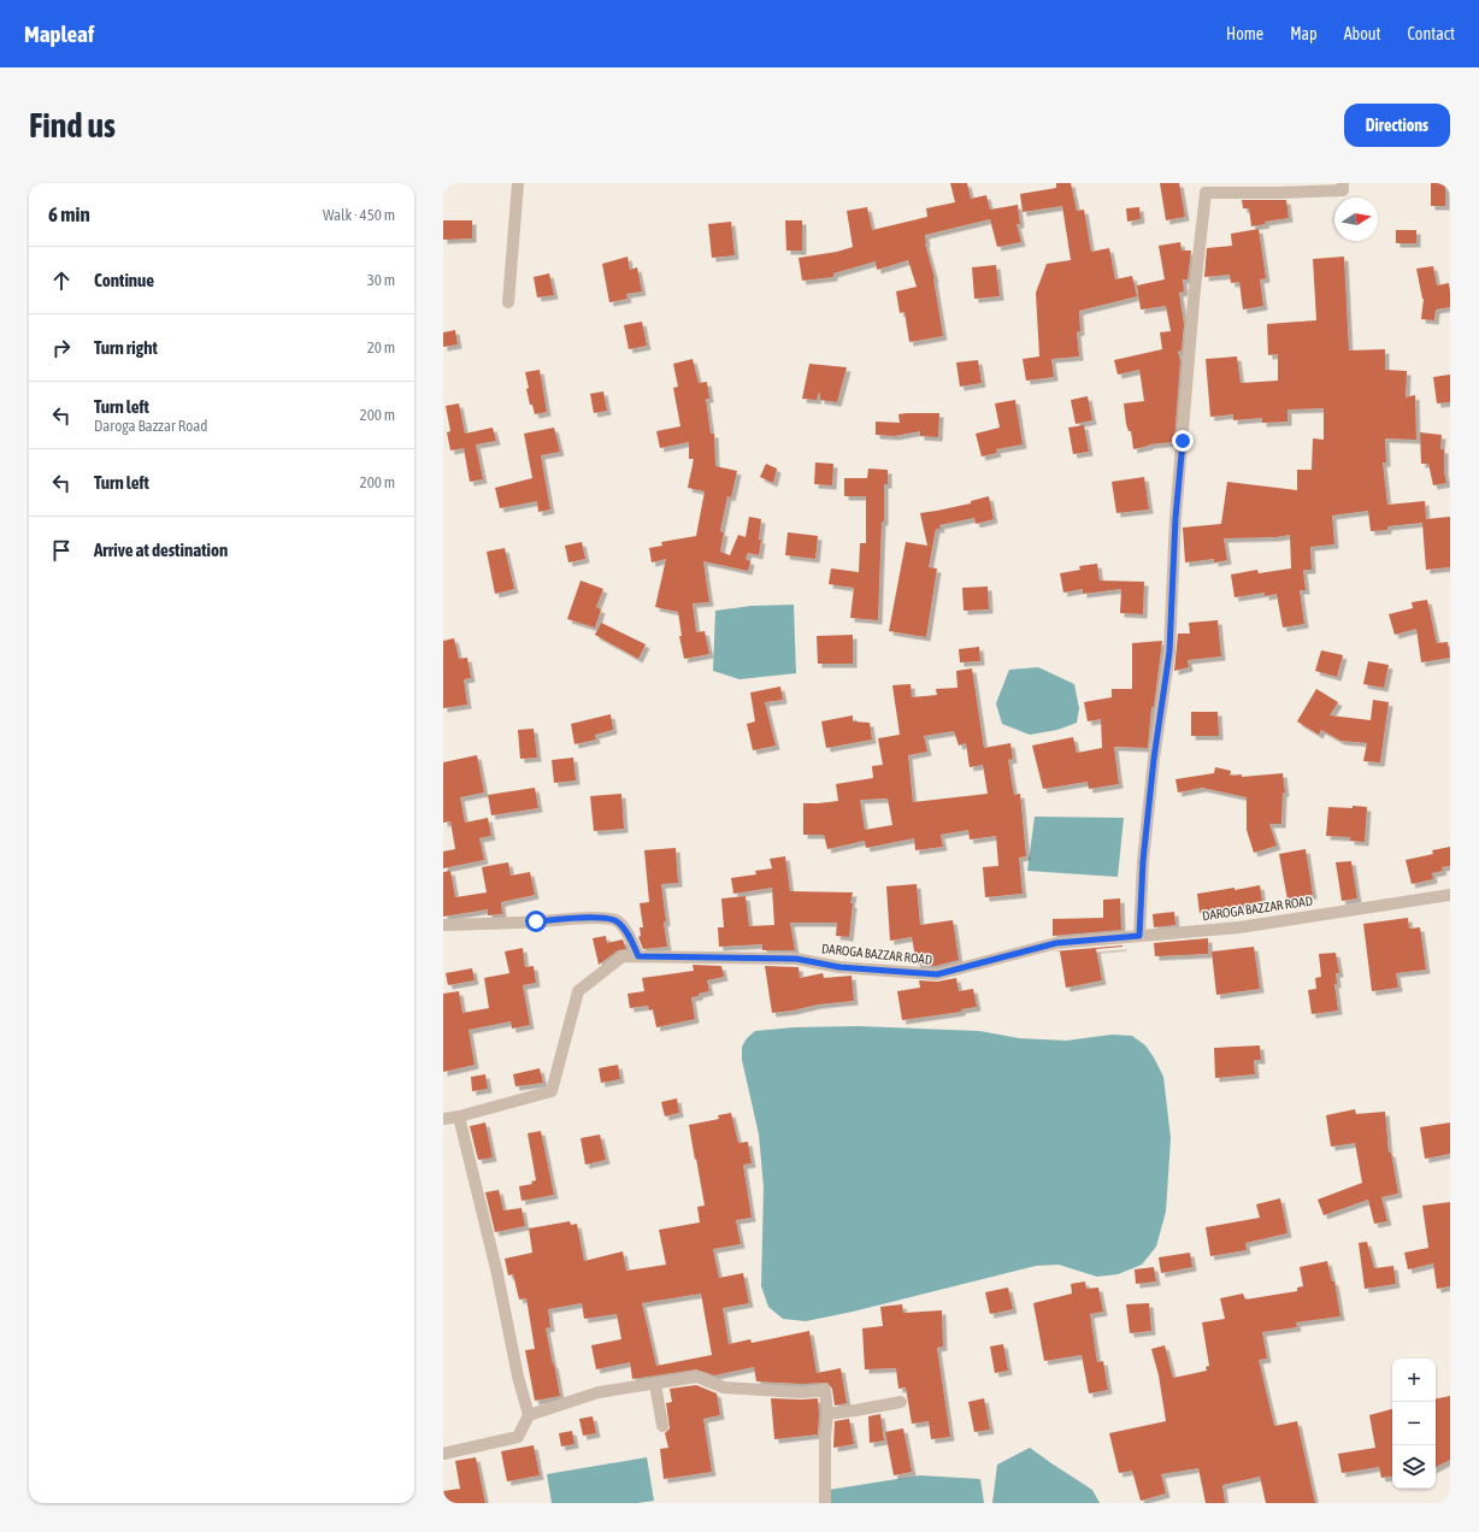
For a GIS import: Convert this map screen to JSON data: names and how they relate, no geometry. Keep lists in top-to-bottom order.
{
  "streets": {
    "street": ["DAROGA BAZZAR ROAD"]
  },
  "north": "right",
  "page": {
    "header": "Mapleaf",
    "nav": [
      "Home",
      "Map",
      "About",
      "Contact"
    ],
    "buttons": "Directions",
    "title": "Find us",
    "heading": ["6 min", "Walk · 450 m"],
    "list": [
      ["Continue", "30 m"],
      ["Turn right", "20 m"],
      ["Turn left", "Daroga Bazzar Road", "200 m"],
      ["Turn left", "200 m"],
      "Arrive at destination"
    ],
    "map_buttons": ["+", "−"]
  }
}
